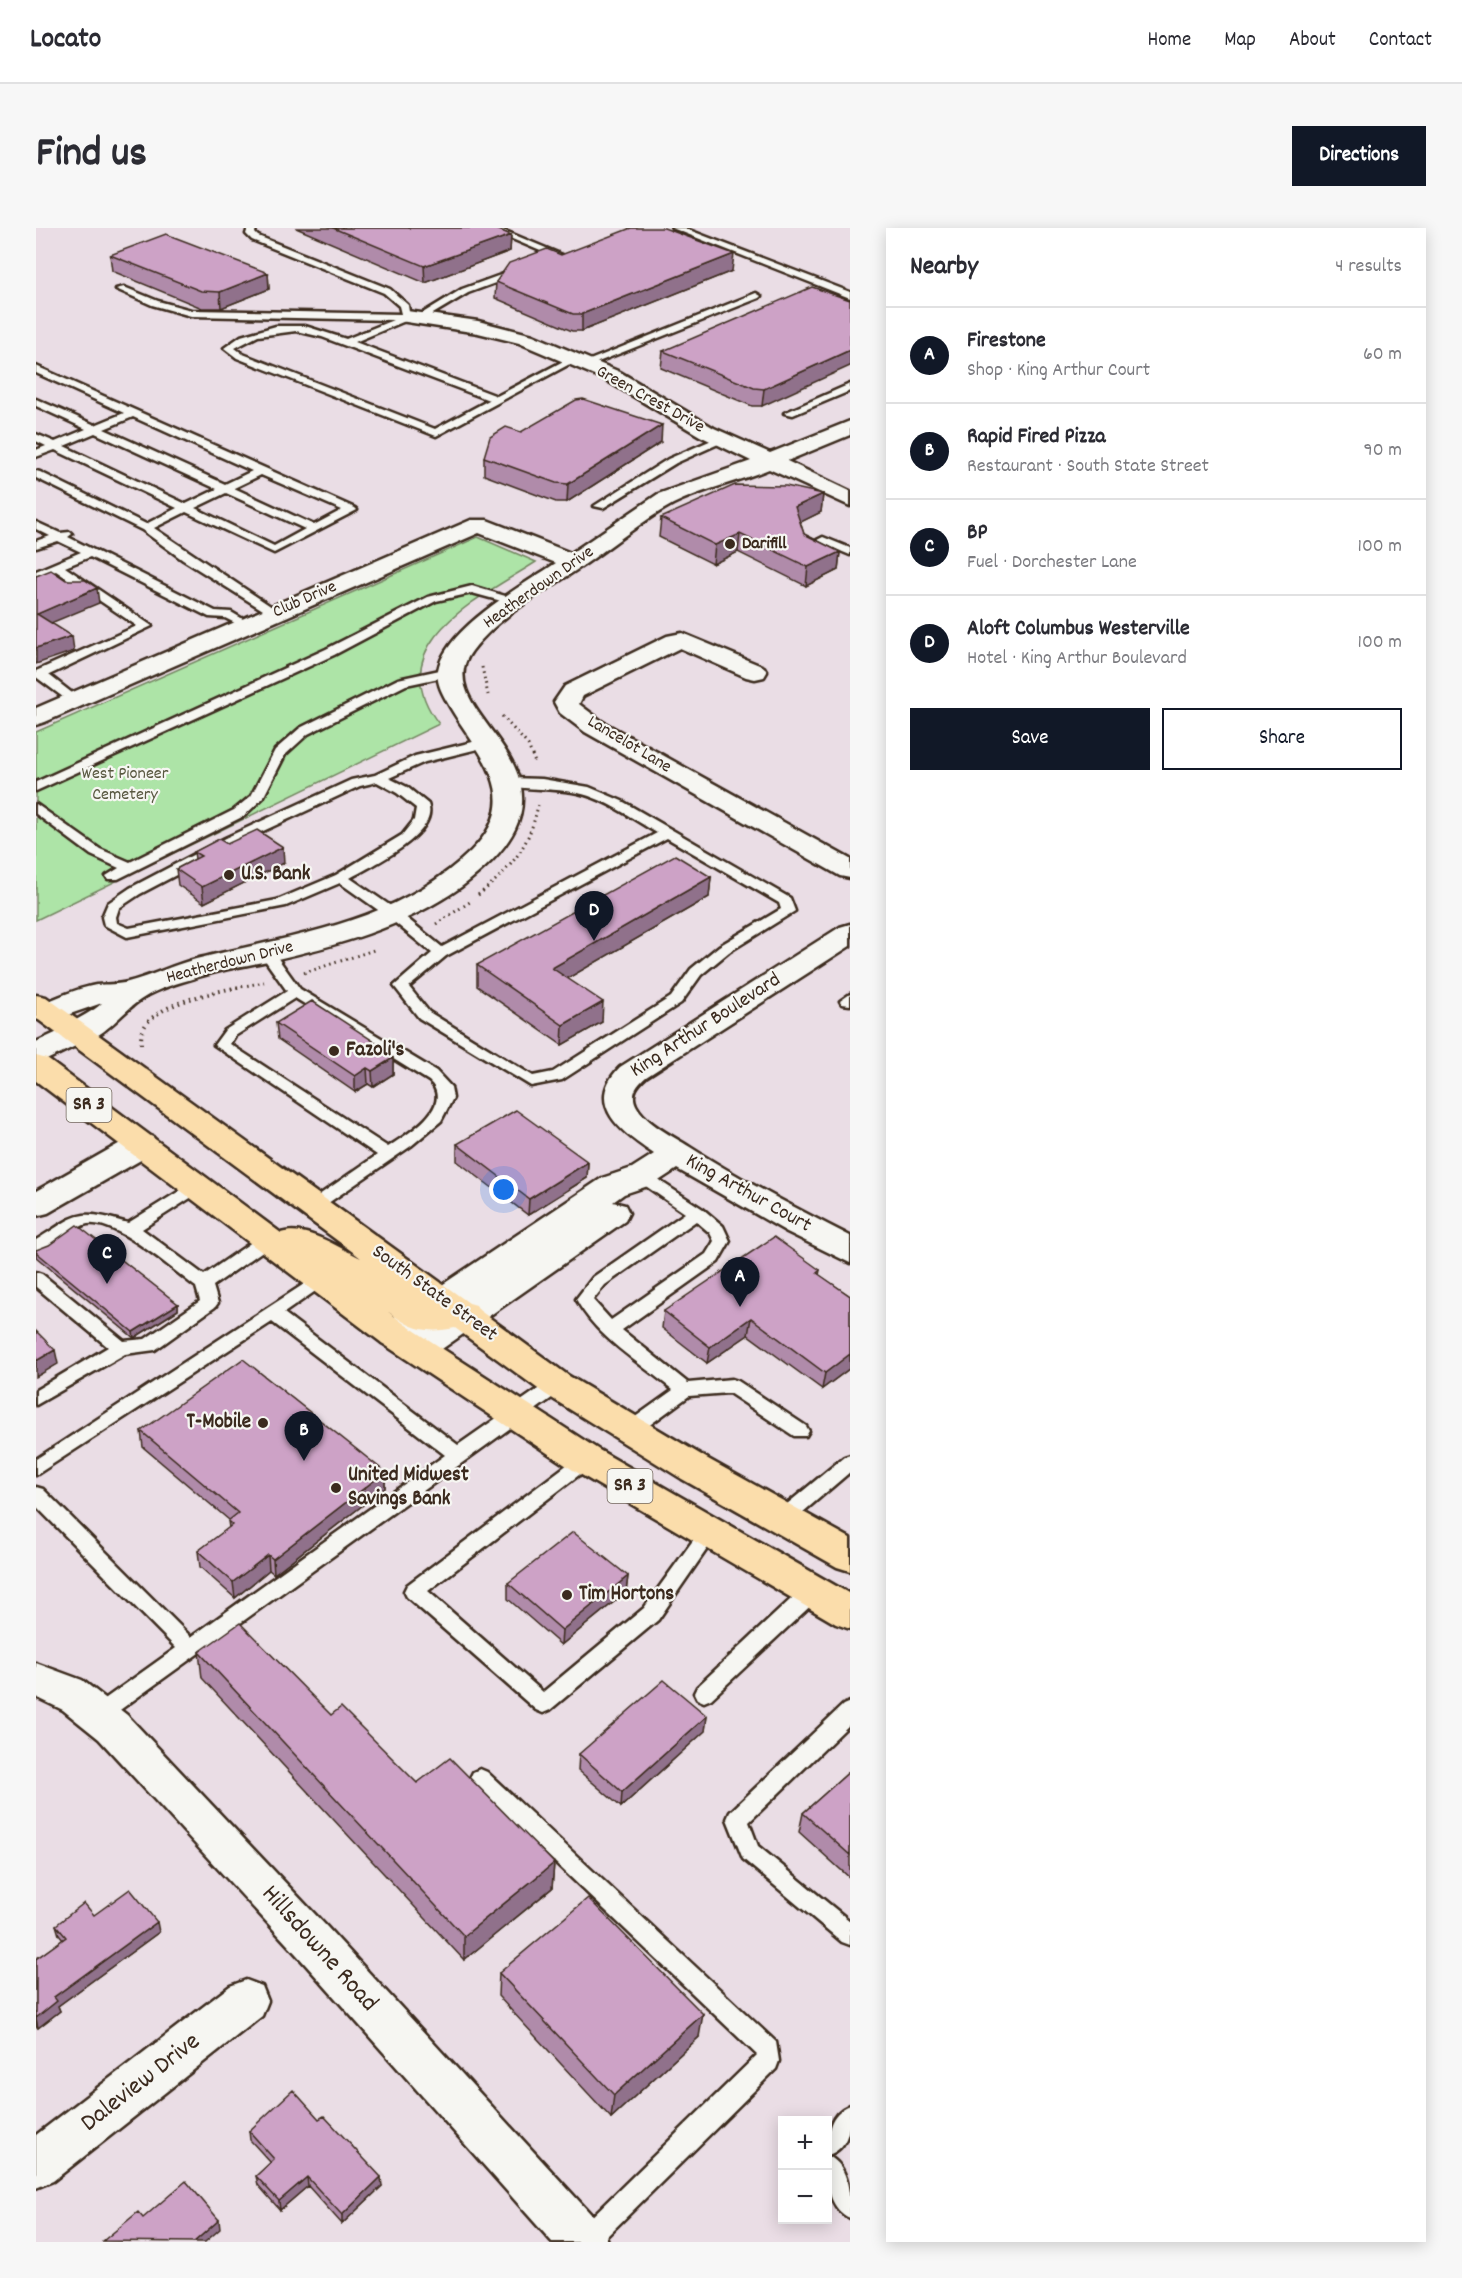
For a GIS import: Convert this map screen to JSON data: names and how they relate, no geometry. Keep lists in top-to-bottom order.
{
  "streets": {
    "main road": ["SR 3", "South State Street"],
    "street": [
      "Green Crest Drive",
      "Heatherdown Drive",
      "Club Drive",
      "Lancelot Lane",
      "King Arthur Boulevard",
      "King Arthur Court",
      "Hillsdowne Road",
      "Daleview Drive"
    ]
  },
  "crossings": [
    ["Green Crest Drive", "Heatherdown Drive"],
    ["Heatherdown Drive", "Club Drive"],
    ["Heatherdown Drive", "South State Street"],
    ["King Arthur Boulevard", "King Arthur Court"]
  ],
  "parks": ["West Pioneer Cemetery"],
  "places": [
    "Darifill",
    "U.S. Bank",
    "Fazoli's",
    "T-Mobile",
    "United Midwest Savings Bank",
    "Tim Hortons"
  ],
  "page": {
    "header": "Locato",
    "nav": [
      "Home",
      "Map",
      "About",
      "Contact"
    ],
    "title": "Find us",
    "buttons": [
      "Directions",
      ["Save", "Share"]
    ],
    "heading": ["Nearby", "4 results"],
    "list": [
      {
        "mark": "A",
        "name": "Firestone",
        "note": "Shop · King Arthur Court",
        "value": "60 m"
      },
      {
        "mark": "B",
        "name": "Rapid Fired Pizza",
        "note": "Restaurant · South State Street",
        "value": "90 m"
      },
      {
        "mark": "C",
        "name": "BP",
        "note": "Fuel · Dorchester Lane",
        "value": "100 m"
      },
      {
        "mark": "D",
        "name": "Aloft Columbus Westerville",
        "note": "Hotel · King Arthur Boulevard",
        "value": "100 m"
      }
    ],
    "pins": [
      "D",
      "C",
      "A",
      "B"
    ],
    "map_buttons": ["+", "−"]
  }
}
